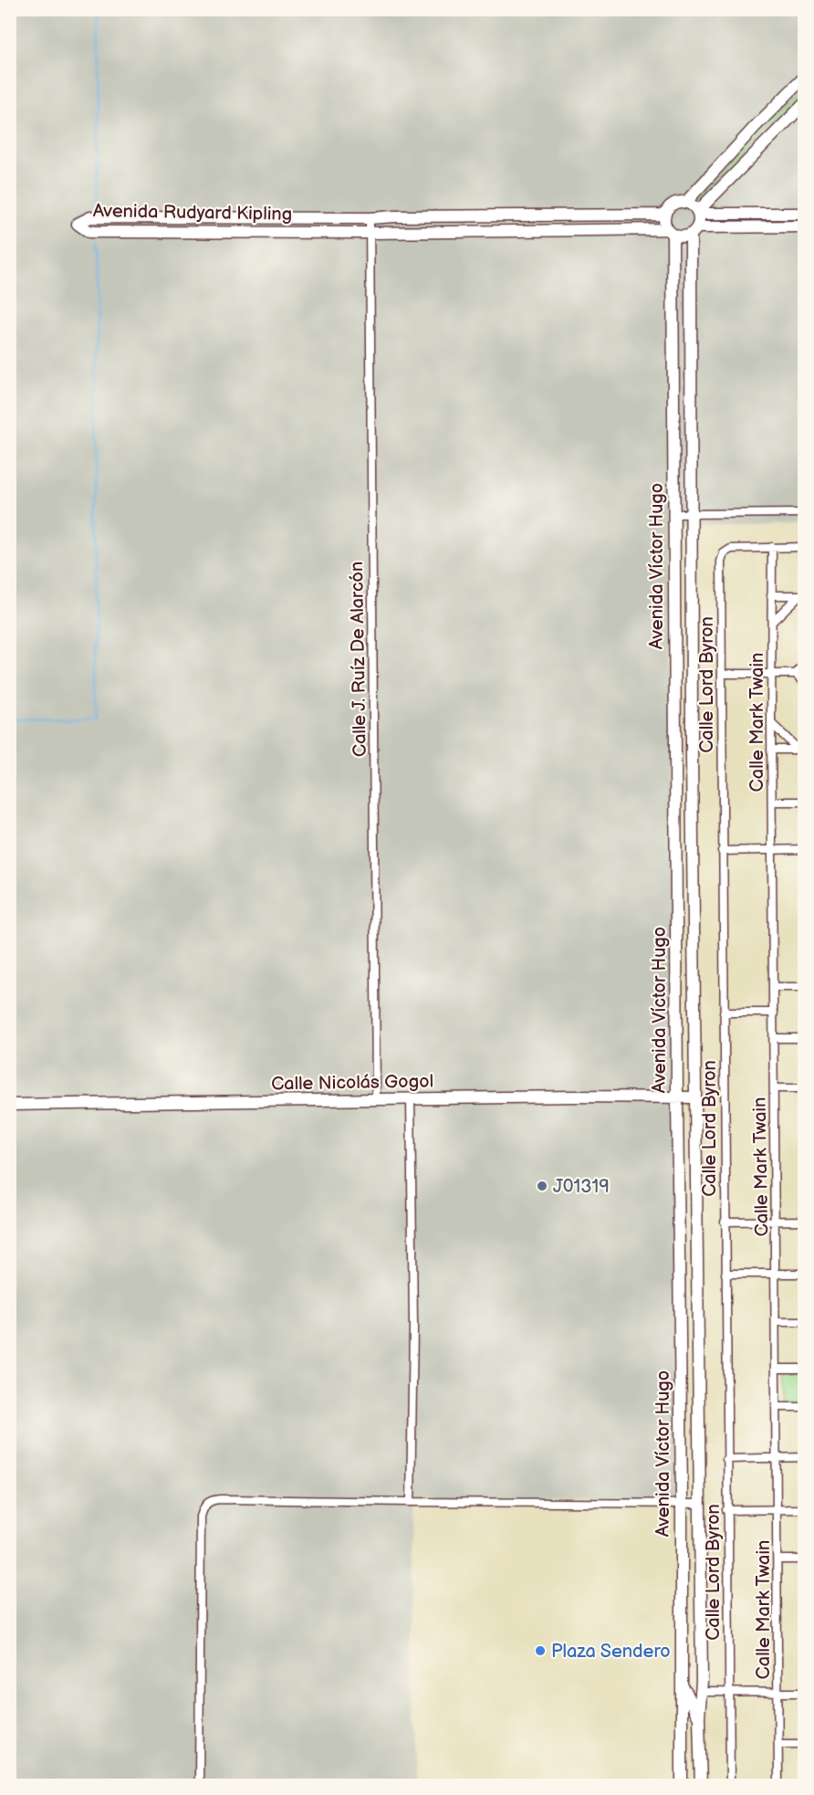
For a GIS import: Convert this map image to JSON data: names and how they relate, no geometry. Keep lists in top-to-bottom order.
{
  "streets": {
    "street": [
      "Avenida Rudyard Kipling",
      "Avenida Víctor Hugo",
      "Calle J. Ruíz De Alarcón",
      "Calle Lord Byron",
      "Calle Mark Twain",
      "Calle Nicolás Gogol"
    ]
  },
  "crossings": [
    ["Avenida Rudyard Kipling", "Avenida Víctor Hugo"],
    ["Avenida Rudyard Kipling", "Calle J. Ruíz De Alarcón"],
    ["Avenida Víctor Hugo", "Calle Nicolás Gogol"],
    ["Calle J. Ruíz De Alarcón", "Calle Nicolás Gogol"],
    ["Calle Lord Byron", "Calle Mark Twain"]
  ],
  "places": ["J01319", "Plaza Sendero"]
}
